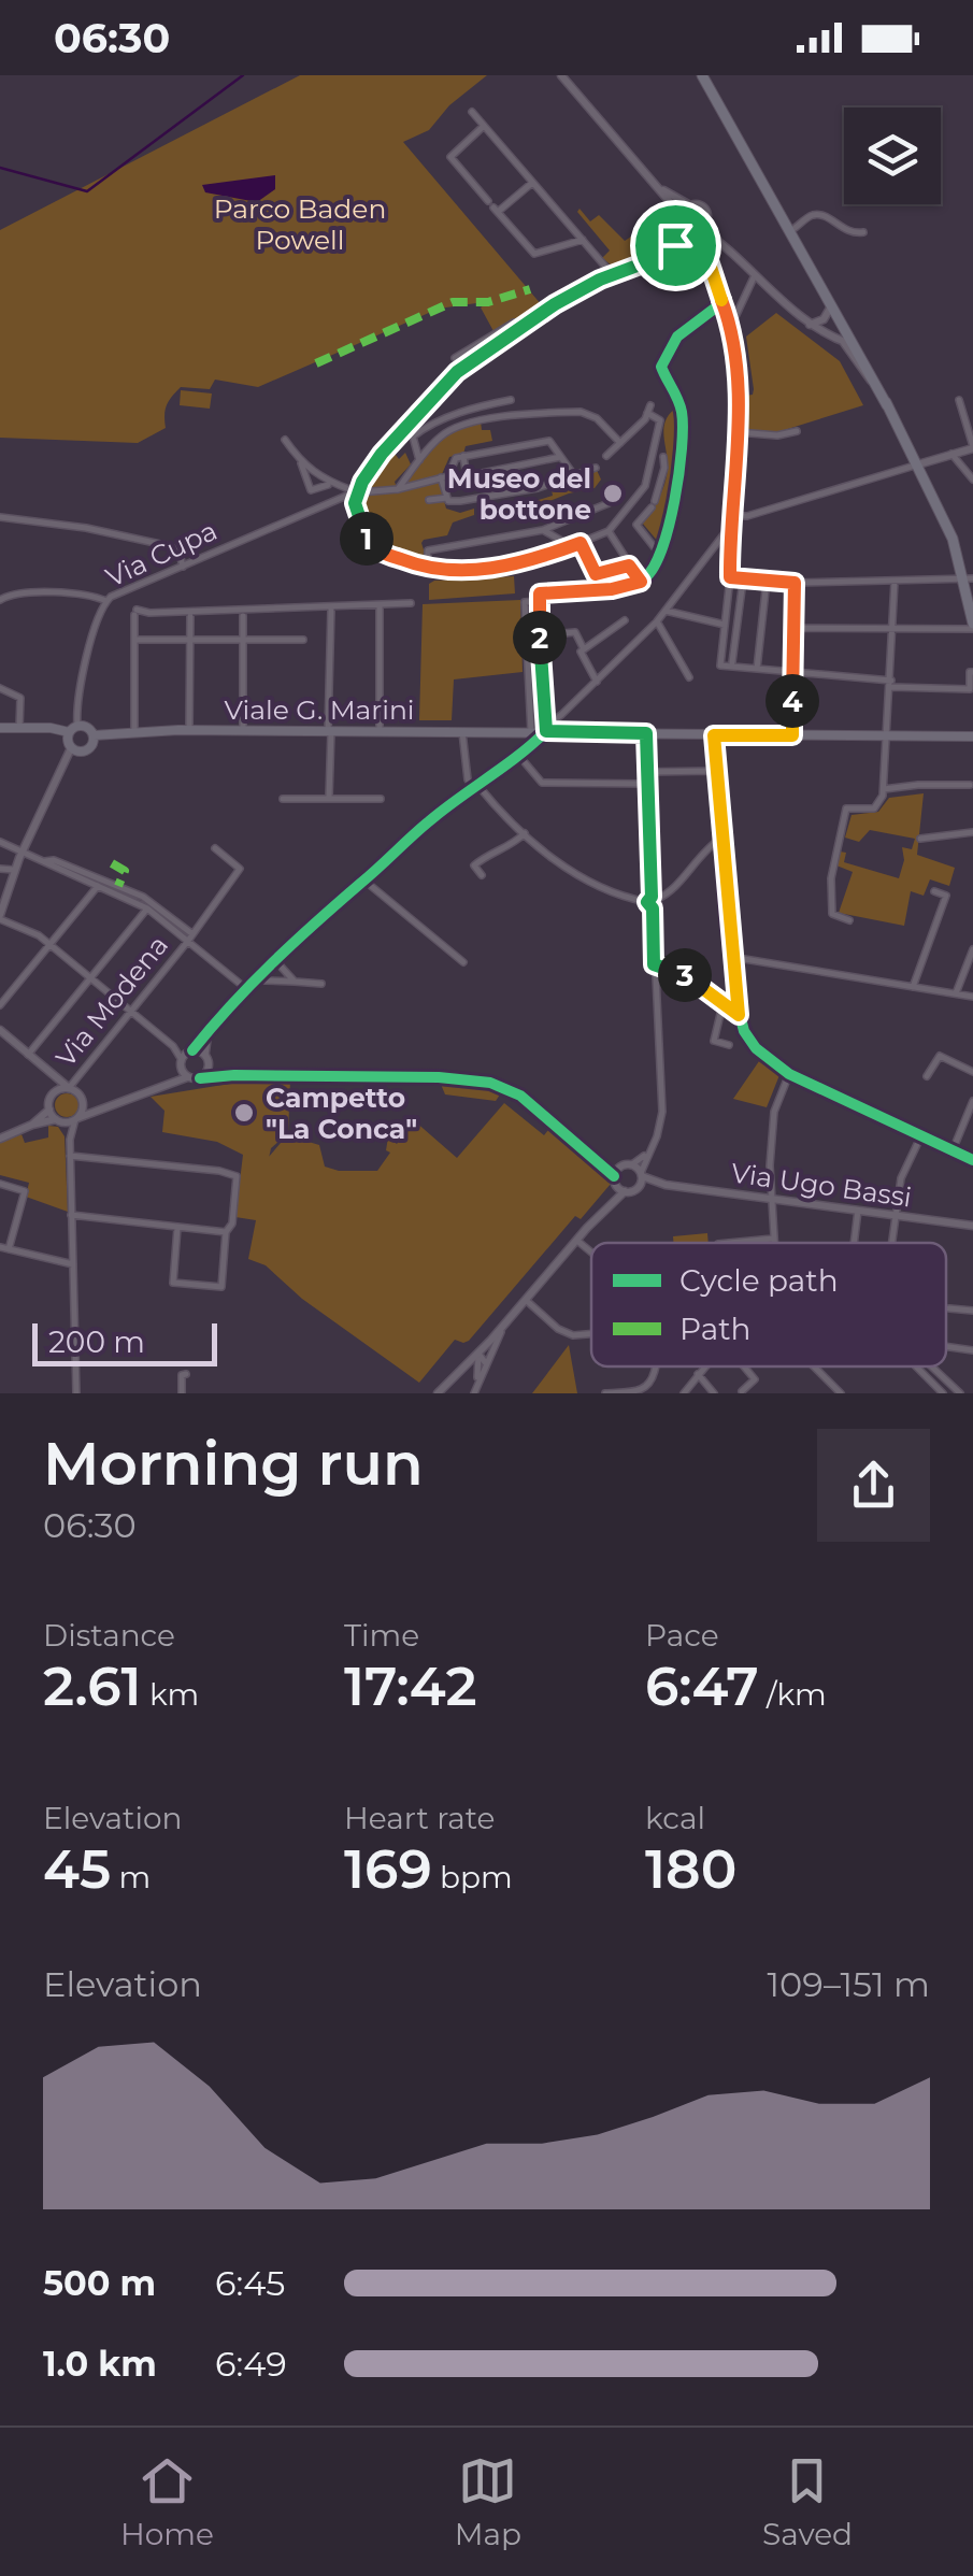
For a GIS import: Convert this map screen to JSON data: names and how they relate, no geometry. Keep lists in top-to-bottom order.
{
  "streets": {
    "main road": ["Viale G. Marini"],
    "street": ["Via Cupa", "Via Modena", "Via Ugo Bassi"]
  },
  "crossings": [
    ["Via Cupa", "Viale G. Marini"]
  ],
  "parks": ["Parco Baden Powell"],
  "places": ["Museo del bottone", "Campetto \"La Conca\""],
  "legend": ["Cycle path", "Path"],
  "scale_bar": "200 m",
  "page": {
    "status": "06:30",
    "pins": [
      "1",
      "2",
      "4",
      "3"
    ],
    "scale": "200 m",
    "heading": ["Morning run", "06:30"],
    "stats": [
      ["Distance", "2.61 km"],
      ["Time", "17:42"],
      ["Pace", "6:47 /km"],
      ["Elevation", "45 m"],
      ["Heart rate", "169 bpm"],
      ["kcal", "180"]
    ],
    "chart": ["Elevation", "109–151 m"],
    "list": [
      {
        "name": "500 m",
        "note": "6:45"
      },
      {
        "name": "1.0 km",
        "note": "6:49"
      }
    ],
    "tabs": ["Home", "Map", "Saved"]
  }
}
